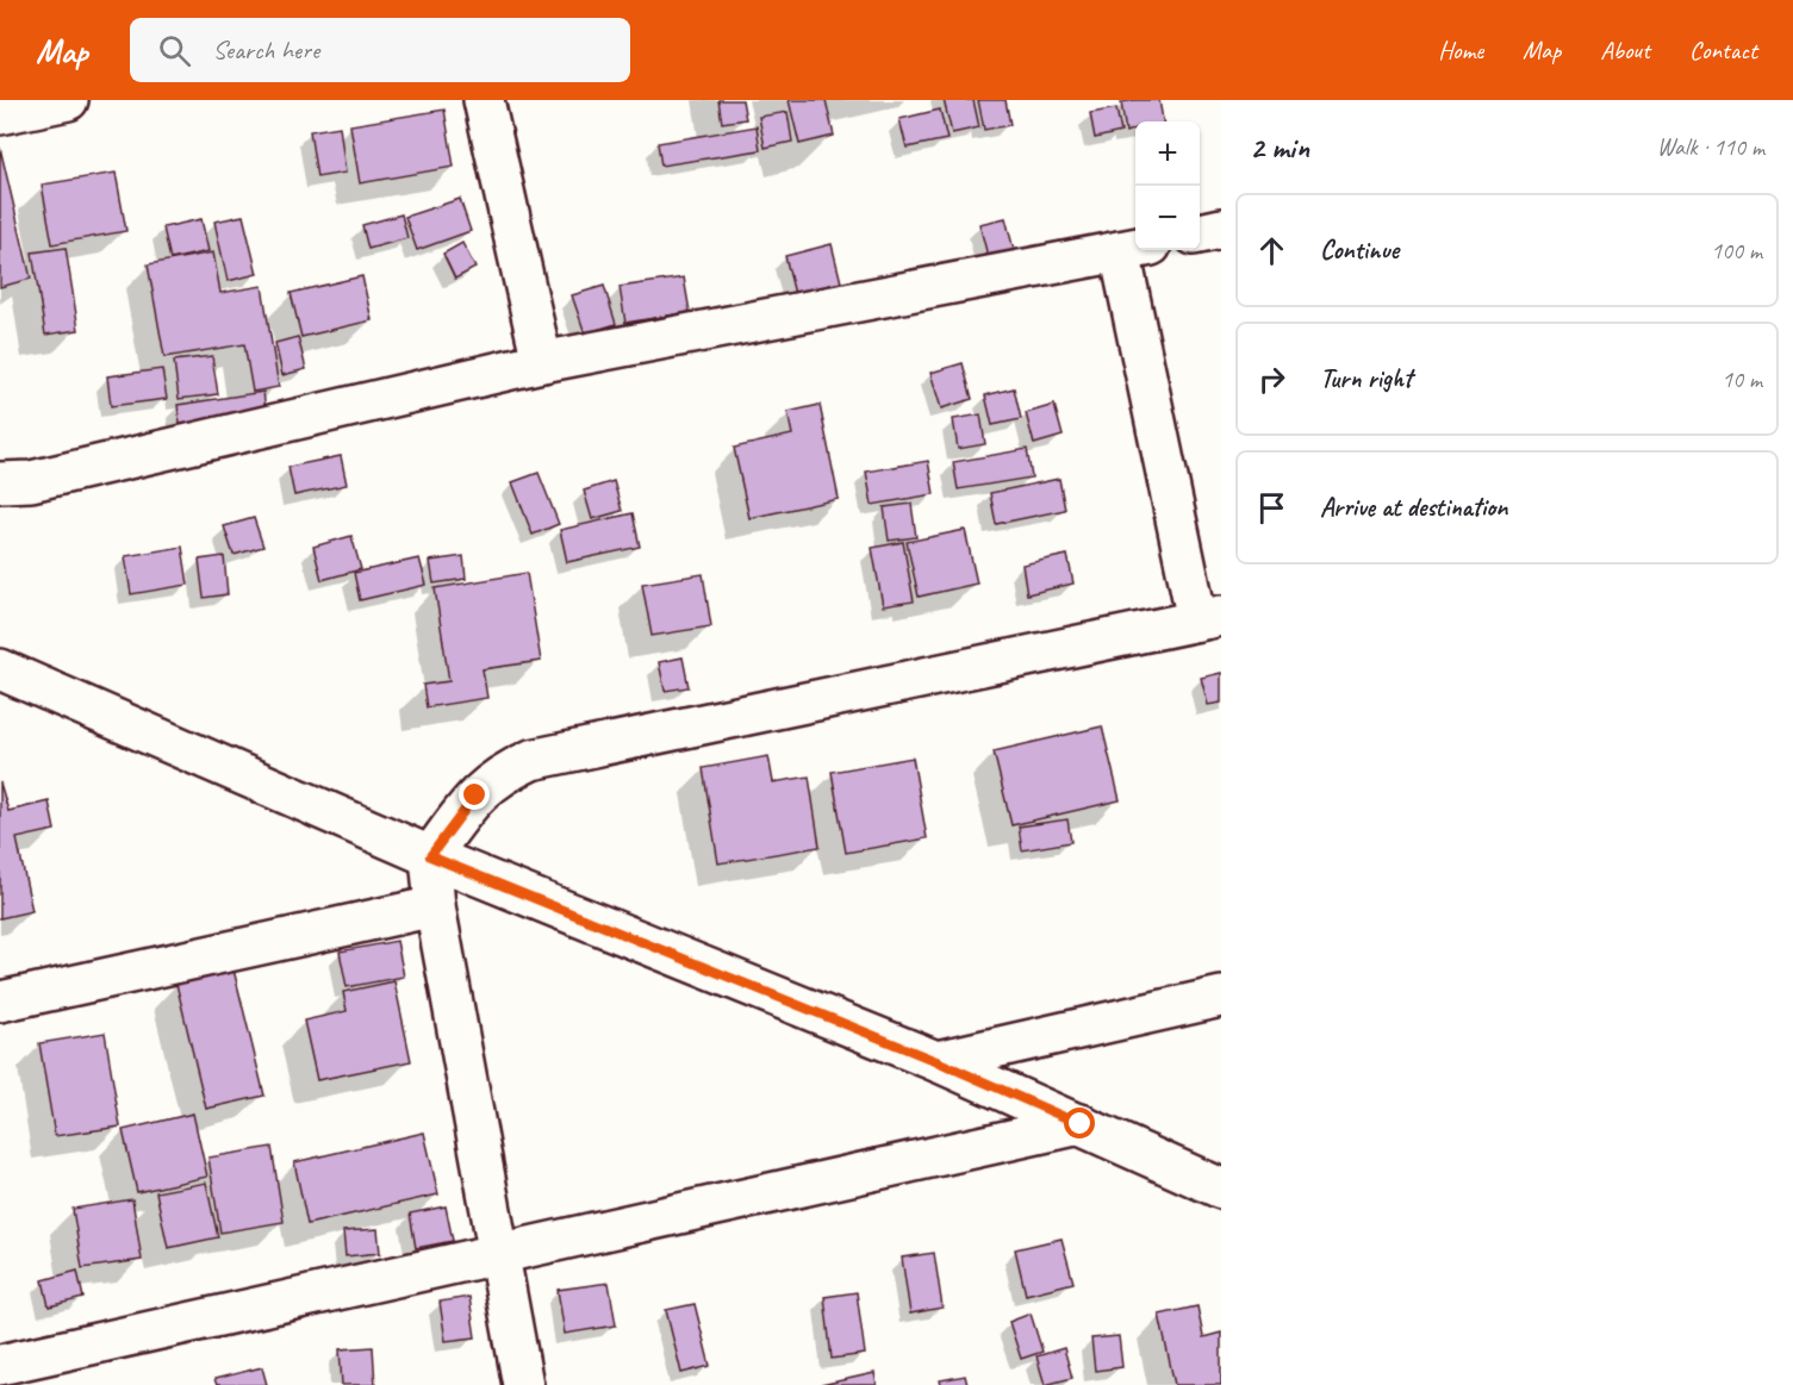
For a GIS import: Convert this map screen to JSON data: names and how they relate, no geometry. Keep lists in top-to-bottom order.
{
  "page": {
    "header": "Map",
    "search": "Search here",
    "nav": [
      "Home",
      "Map",
      "About",
      "Contact"
    ],
    "heading": ["2 min", "Walk · 110 m"],
    "map_buttons": ["+", "−"],
    "list": [
      ["Continue", "100 m"],
      ["Turn right", "10 m"],
      "Arrive at destination"
    ]
  }
}
